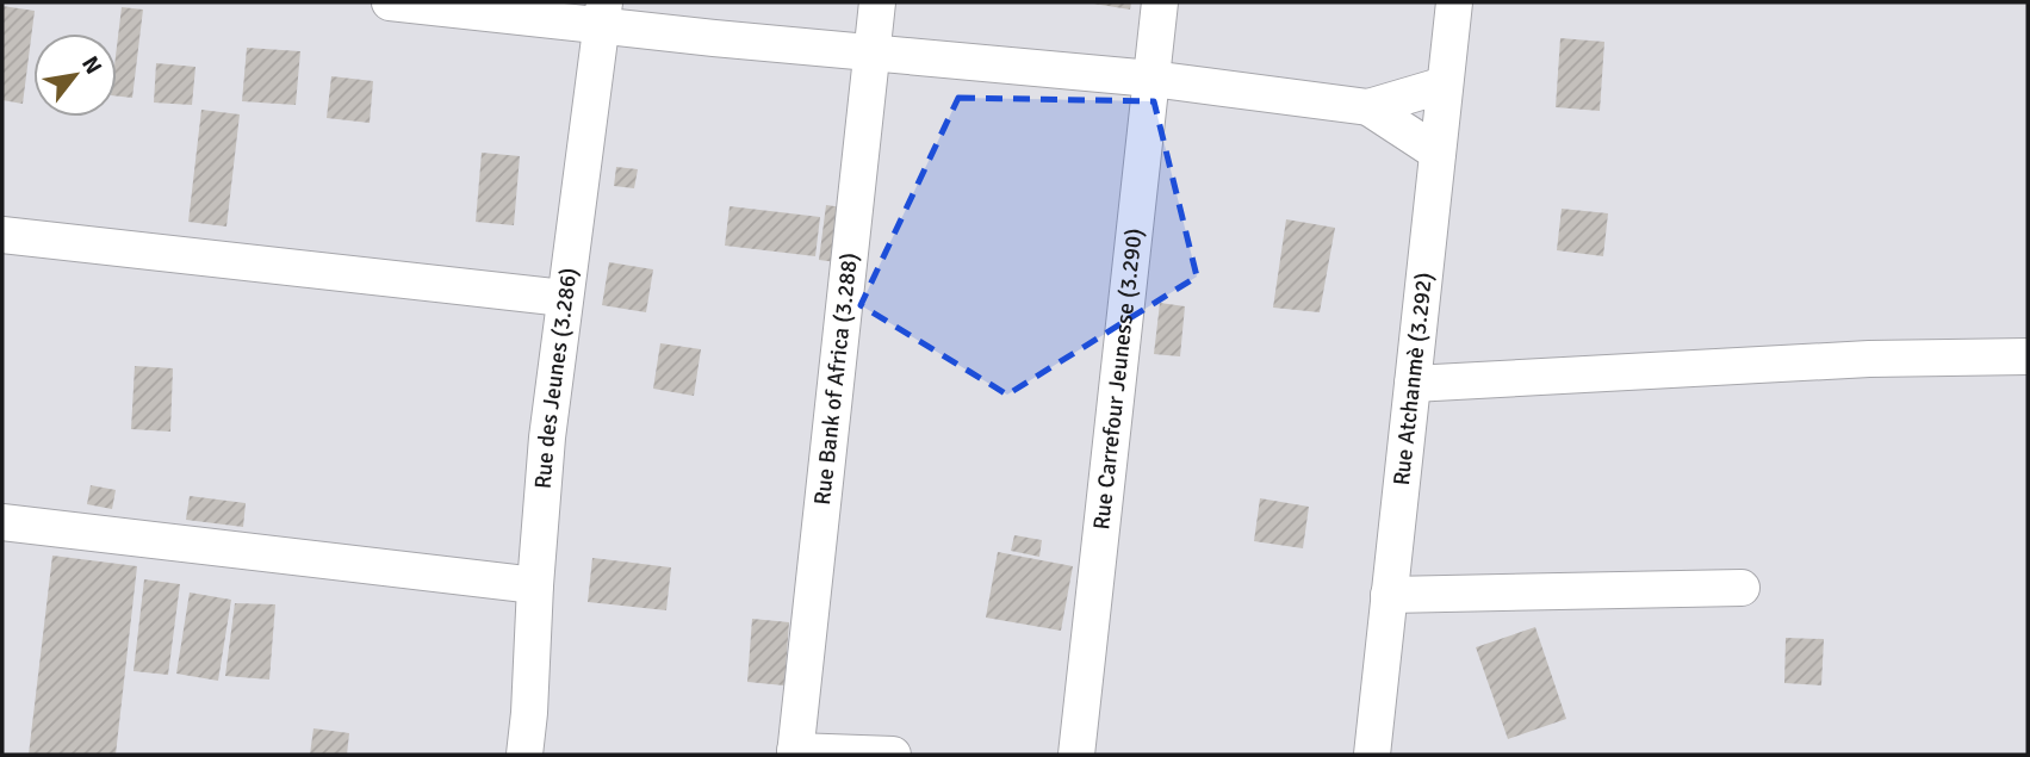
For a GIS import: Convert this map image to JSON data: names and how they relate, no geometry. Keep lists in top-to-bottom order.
{
  "streets": {
    "street": [
      "Rue des Jeunes (3.286)",
      "Rue Bank of Africa (3.288)",
      "Rue Carrefour Jeunesse (3.290)",
      "Rue Atchanmè (3.292)"
    ]
  },
  "north": "top right"
}
